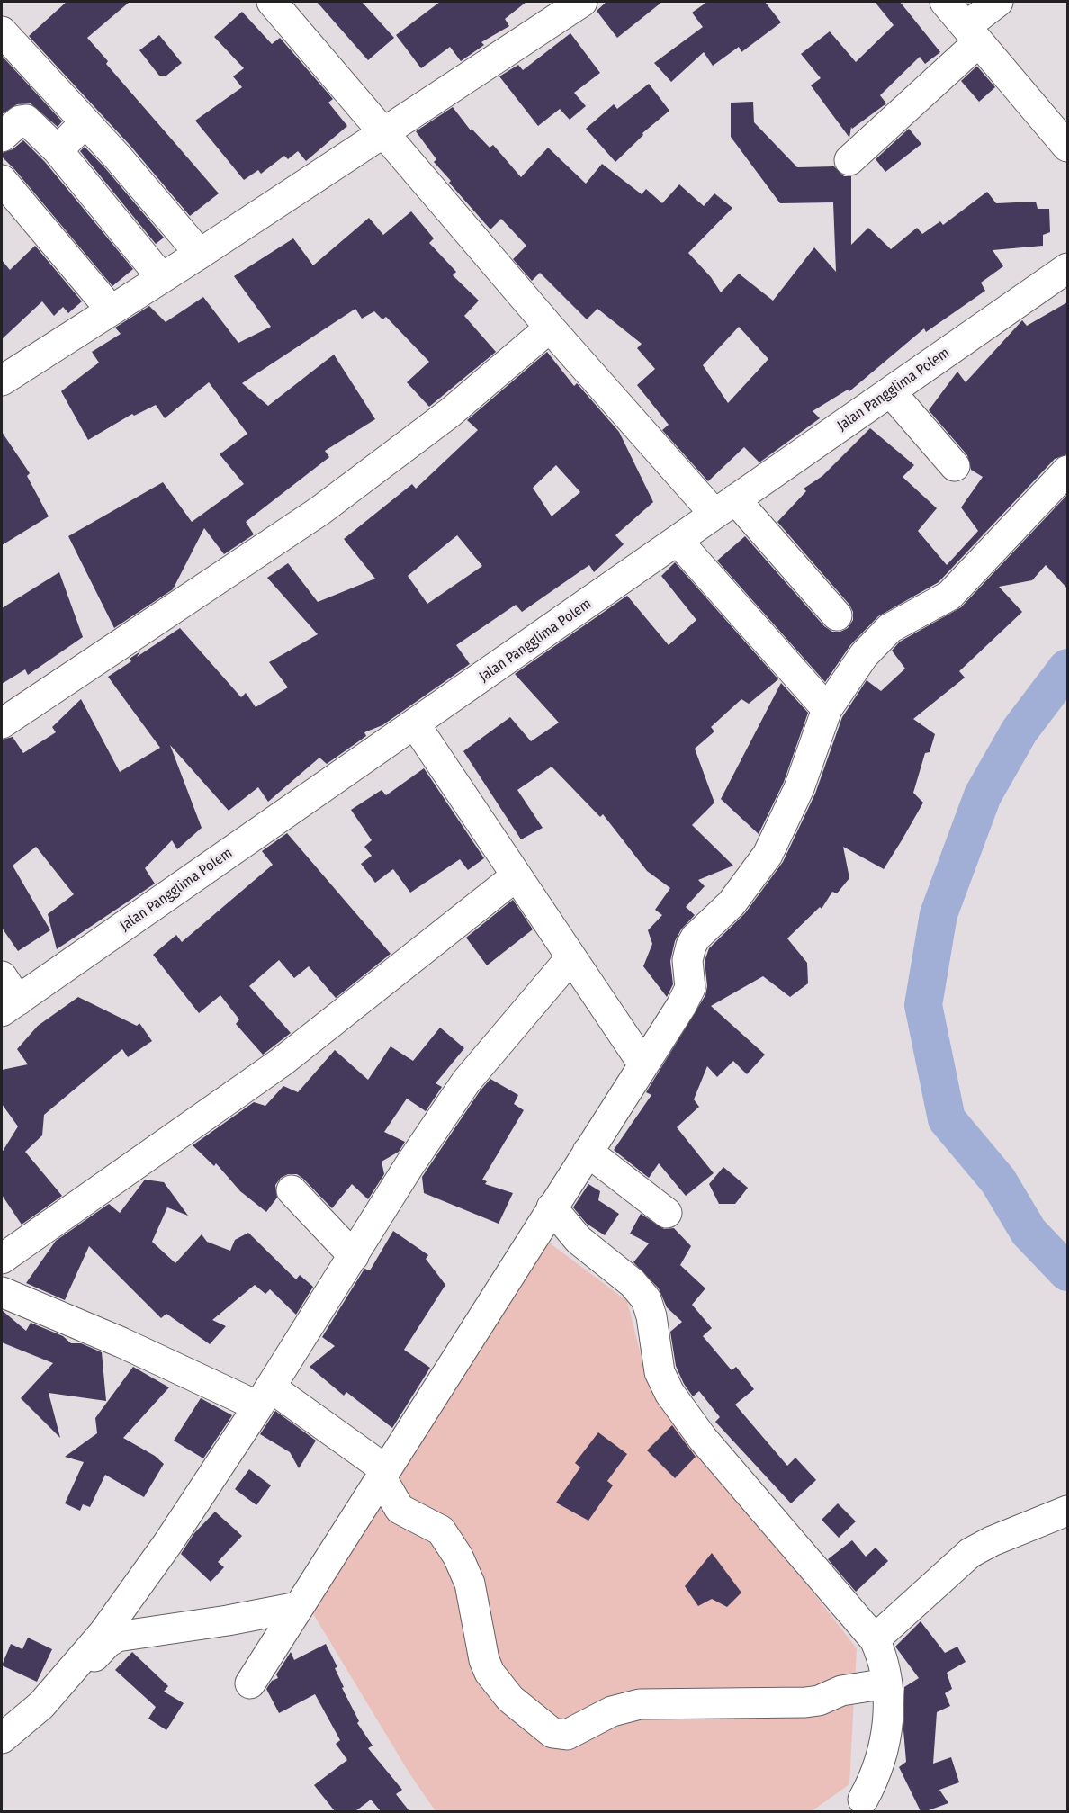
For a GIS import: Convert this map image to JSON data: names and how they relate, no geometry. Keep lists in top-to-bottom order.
{
  "streets": {
    "street": ["Jalan Pangglima Polem"]
  }
}
